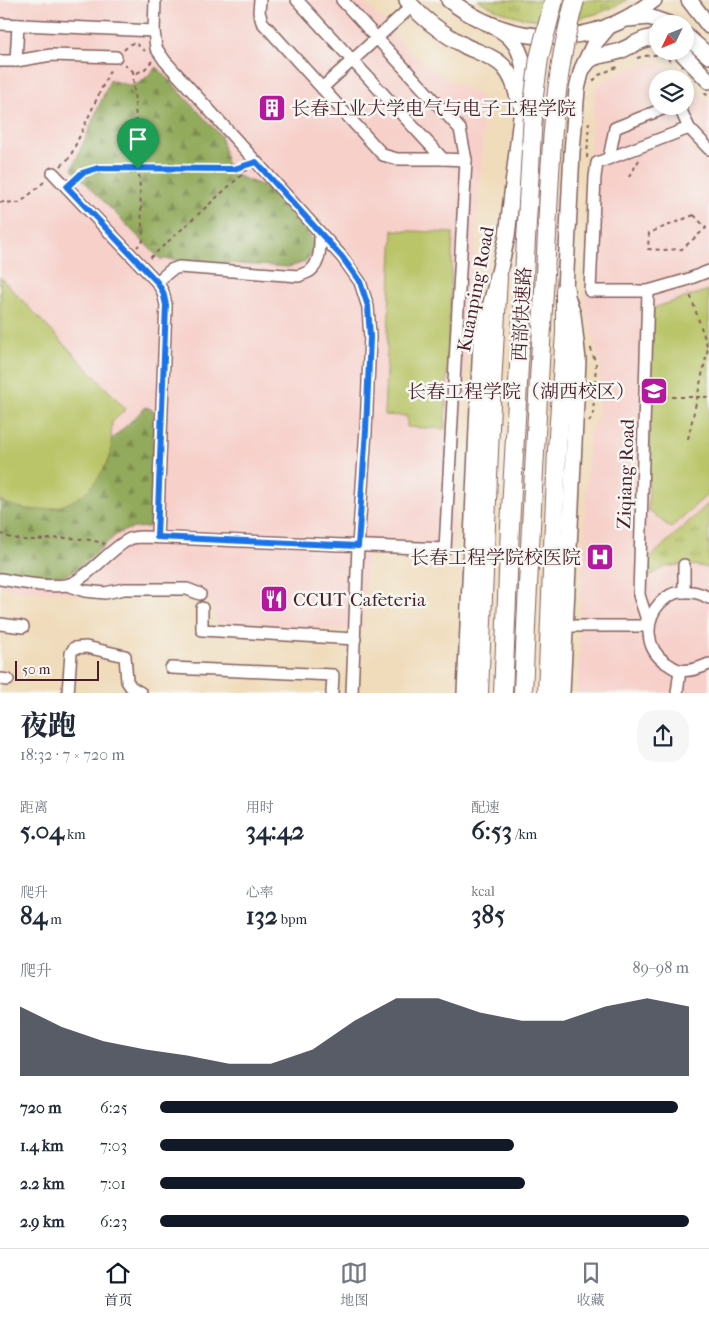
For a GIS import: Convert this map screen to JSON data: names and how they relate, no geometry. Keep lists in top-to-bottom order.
{
  "streets": {
    "highway": ["西部快速路"],
    "main road": ["Kuanping Road"],
    "street": ["Ziqiang Road"]
  },
  "places": {
    "building": ["长春工业大学电气与电子工程学院"],
    "school or university": ["长春工程学院（湖西校区）"],
    "hospital": ["长春工程学院校医院"],
    "restaurant": ["CCUT Cafeteria"]
  },
  "scale_bar": "50 m",
  "north": "bottom left",
  "page": {
    "scale": "50 m",
    "heading": ["夜跑", "18:32 · 7 × 720 m"],
    "stats": [
      ["距离", "5.04 km"],
      ["用时", "34:42"],
      ["配速", "6:53 /km"],
      ["爬升", "84 m"],
      ["心率", "132 bpm"],
      ["kcal", "385"]
    ],
    "chart": ["爬升", "89–98 m"],
    "list": [
      {
        "name": "720 m",
        "note": "6:25"
      },
      {
        "name": "1.4 km",
        "note": "7:03"
      },
      {
        "name": "2.2 km",
        "note": "7:01"
      },
      {
        "name": "2.9 km",
        "note": "6:23"
      }
    ],
    "tabs": ["首页", "地图", "收藏"]
  }
}
